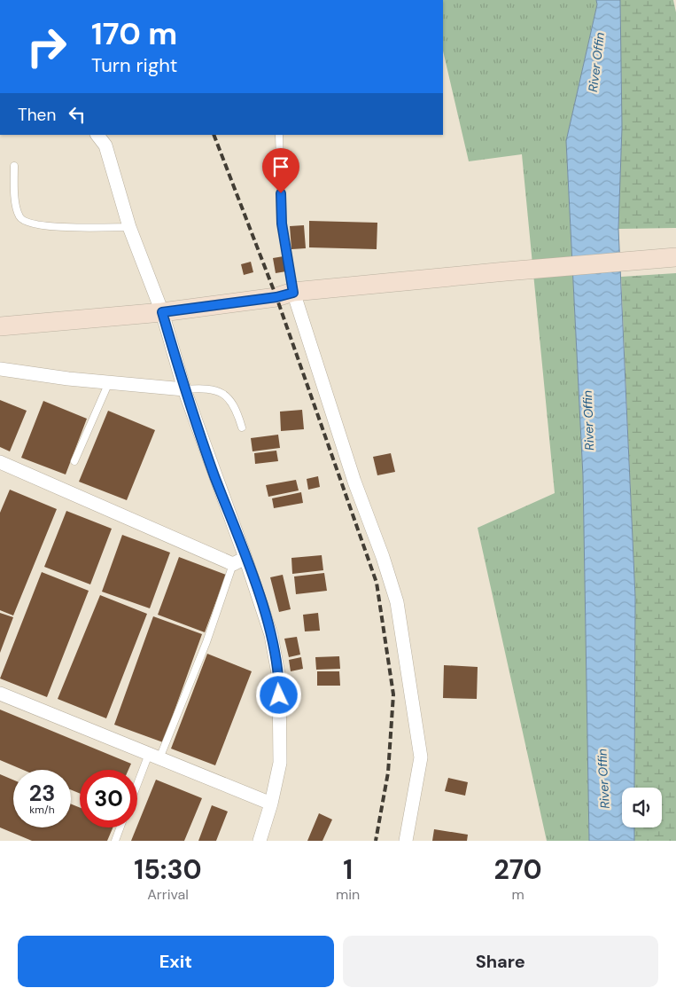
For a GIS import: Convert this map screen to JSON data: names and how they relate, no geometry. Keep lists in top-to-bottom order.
{
  "water": ["River Offin"],
  "page": {
    "turn": ["170 m", "Turn right"],
    "then": "Then",
    "speed": "23 km/h",
    "limit": "30",
    "eta": [
      "15:30",
      "Arrival",
      "1",
      "min",
      "270",
      "m"
    ],
    "buttons": ["Exit", "Share"]
  }
}
